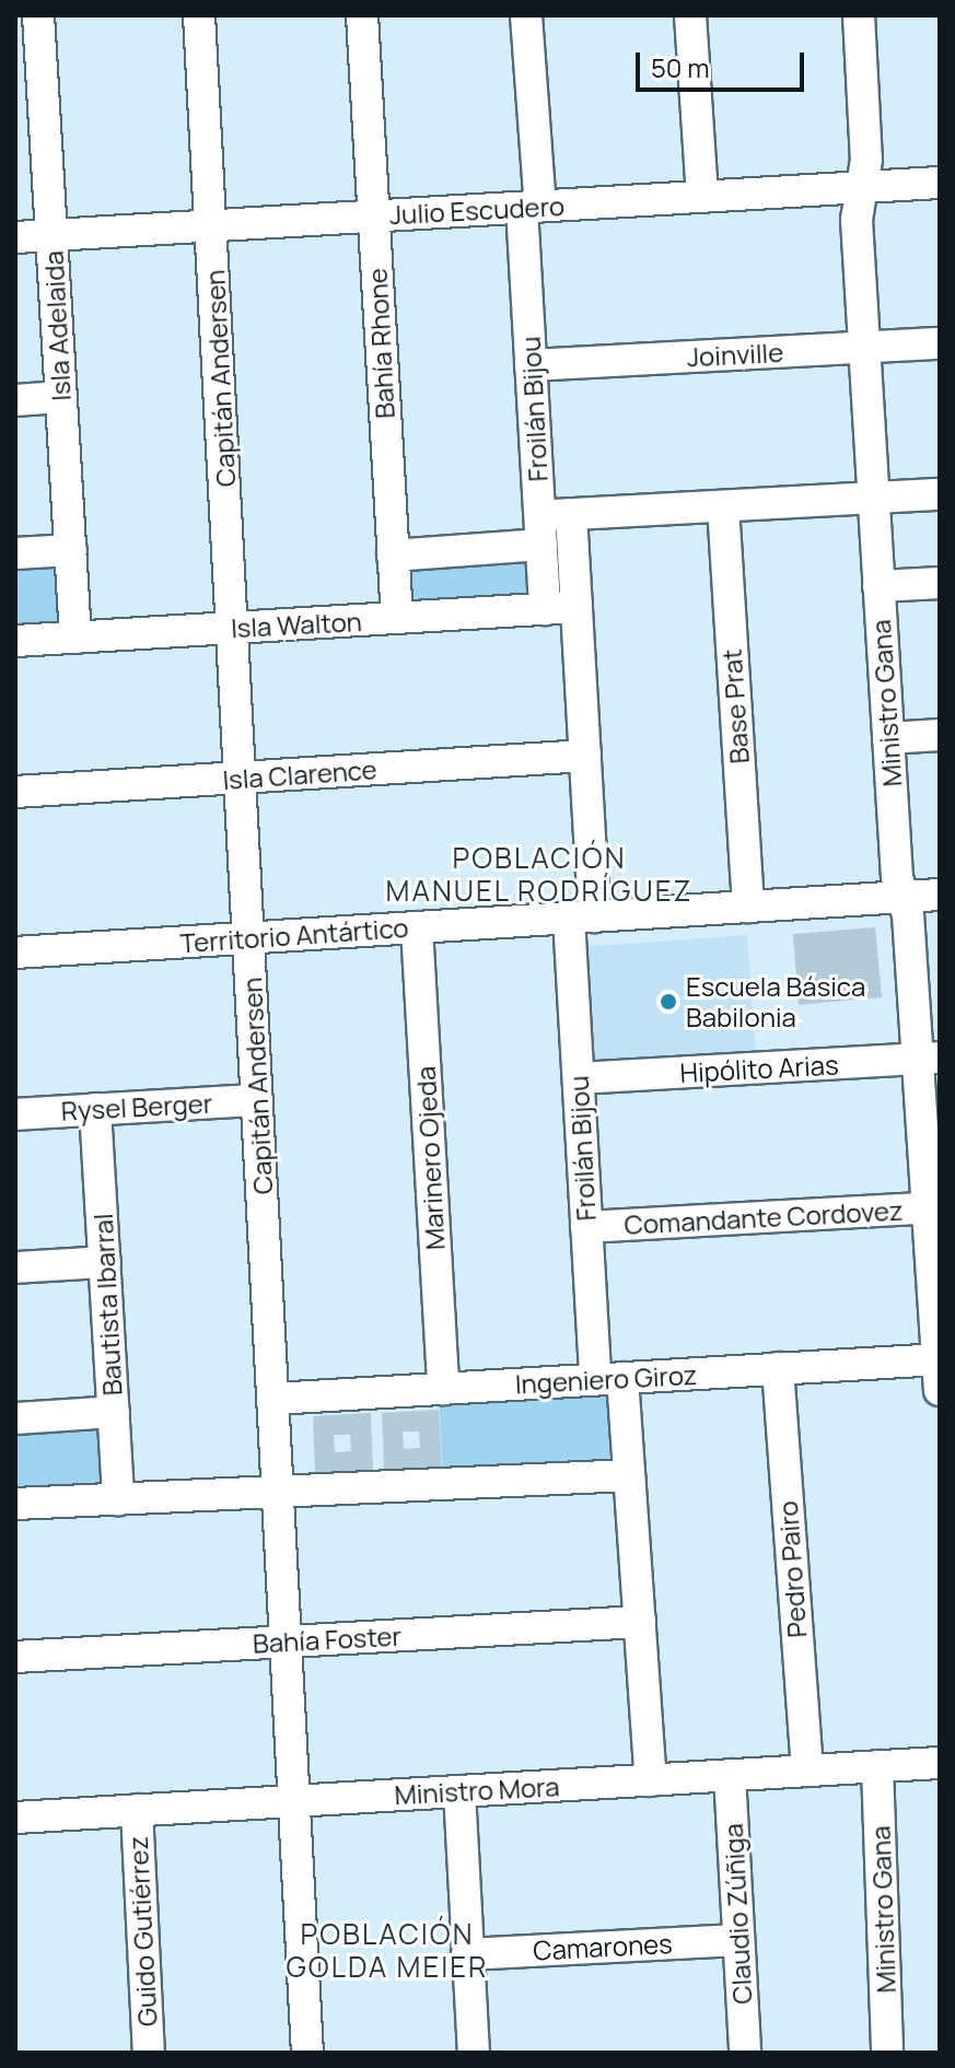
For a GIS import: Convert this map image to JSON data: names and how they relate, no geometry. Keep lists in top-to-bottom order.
{
  "streets": {
    "street": [
      "Julio Escudero",
      "Isla Adelaida",
      "Bahía Rhone",
      "Joinville",
      "Capitán Andersen",
      "Froilán Bijou",
      "Isla Walton",
      "Ministro Gana",
      "Base Prat",
      "Isla Clarence",
      "Territorio Antártico",
      "Hipólito Arias",
      "Rysel Berger",
      "Marinero Ojeda",
      "Comandante Cordovez",
      "Bautista Ibarral",
      "Ingeniero Giroz",
      "Pedro Pairo",
      "Bahía Foster",
      "Ministro Mora",
      "Claudio Zúñiga",
      "Guido Gutiérrez",
      "Camarones"
    ]
  },
  "crossings": [
    ["Julio Escudero", "Isla Adelaida"],
    ["Julio Escudero", "Bahía Rhone"],
    ["Julio Escudero", "Capitán Andersen"],
    ["Julio Escudero", "Froilán Bijou"],
    ["Julio Escudero", "Ministro Gana"],
    ["Isla Adelaida", "Isla Walton"],
    ["Bahía Rhone", "Isla Walton"],
    ["Joinville", "Froilán Bijou"],
    ["Joinville", "Ministro Gana"],
    ["Capitán Andersen", "Isla Walton"],
    ["Capitán Andersen", "Isla Clarence"],
    ["Capitán Andersen", "Territorio Antártico"],
    ["Capitán Andersen", "Rysel Berger"],
    ["Capitán Andersen", "Ingeniero Giroz"],
    ["Capitán Andersen", "Bahía Foster"],
    ["Capitán Andersen", "Ministro Mora"],
    ["Froilán Bijou", "Isla Walton"],
    ["Froilán Bijou", "Isla Clarence"],
    ["Froilán Bijou", "Territorio Antártico"],
    ["Froilán Bijou", "Hipólito Arias"],
    ["Froilán Bijou", "Comandante Cordovez"],
    ["Froilán Bijou", "Ingeniero Giroz"],
    ["Froilán Bijou", "Bahía Foster"],
    ["Froilán Bijou", "Ministro Mora"],
    ["Ministro Gana", "Territorio Antártico"],
    ["Ministro Gana", "Hipólito Arias"],
    ["Ministro Gana", "Comandante Cordovez"],
    ["Ministro Gana", "Ingeniero Giroz"],
    ["Ministro Gana", "Ministro Mora"],
    ["Base Prat", "Territorio Antártico"],
    ["Territorio Antártico", "Marinero Ojeda"],
    ["Rysel Berger", "Bautista Ibarral"],
    ["Marinero Ojeda", "Ingeniero Giroz"],
    ["Ingeniero Giroz", "Pedro Pairo"],
    ["Pedro Pairo", "Ministro Mora"],
    ["Ministro Mora", "Claudio Zúñiga"],
    ["Ministro Mora", "Guido Gutiérrez"],
    ["Claudio Zúñiga", "Camarones"]
  ],
  "districts": ["POBLACIÓN MANUEL RODRÍGUEZ", "POBLACIÓN GOLDA MEIER"],
  "places": ["Escuela Básica Babilonia"],
  "scale_bar": "50 m"
}
